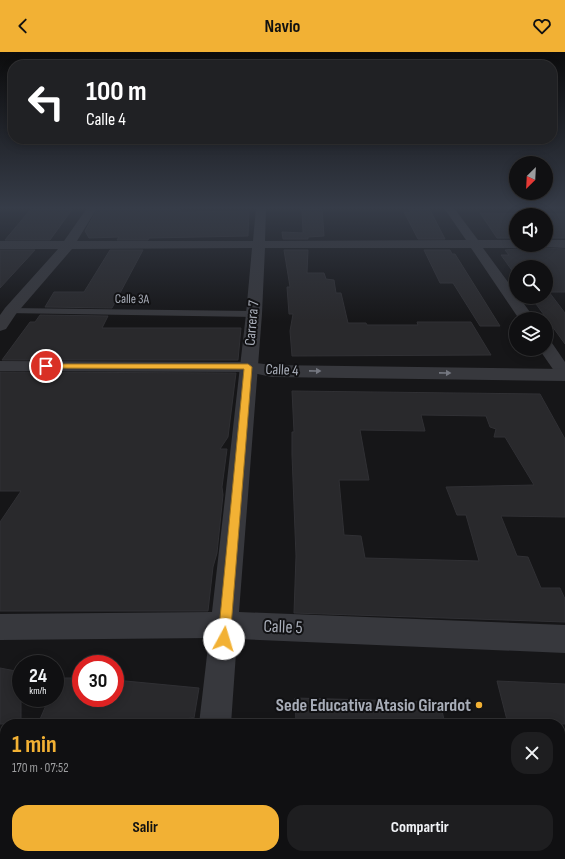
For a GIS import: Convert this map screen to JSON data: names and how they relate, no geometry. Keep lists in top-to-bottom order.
{
  "streets": {
    "street": [
      "Calle 3A",
      "Carrera 7",
      "Calle 4",
      "Calle 5"
    ]
  },
  "crossings": [
    ["Calle 3A", "Carrera 7"],
    ["Carrera 7", "Calle 4"],
    ["Carrera 7", "Calle 5"]
  ],
  "places": ["Sede Educativa Atasio Girardot"],
  "north": "bottom left",
  "page": {
    "header": "Navio",
    "turn": ["100 m", "Calle 4"],
    "speed": "24 km/h",
    "limit": "30",
    "heading": ["1 min", "170 m · 07:52"],
    "buttons": ["Salir", "Compartir"]
  }
}
